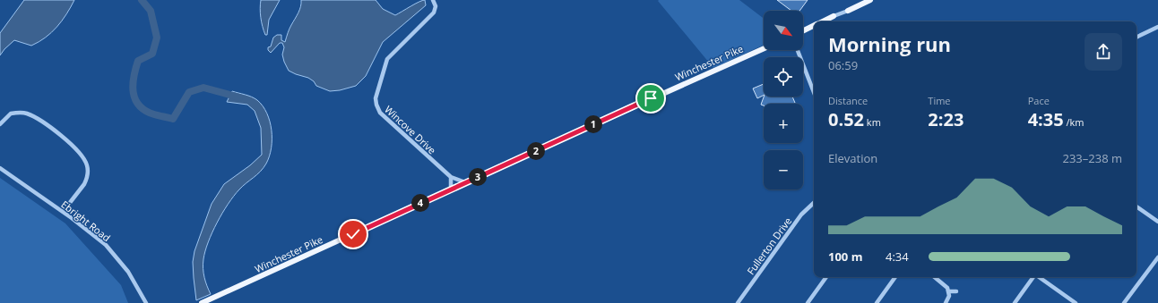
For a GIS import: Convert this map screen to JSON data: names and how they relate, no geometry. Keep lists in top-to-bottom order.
{
  "streets": {
    "main road": ["Winchester Pike"],
    "street": ["Wincove Drive", "Ebright Road", "Fullerton Drive"]
  },
  "crossings": [
    ["Winchester Pike", "Wincove Drive"]
  ],
  "north": "bottom right",
  "page": {
    "map_buttons": ["+", "−"],
    "heading": ["Morning run", "06:59"],
    "stats": [
      ["Distance", "0.52 km"],
      ["Time", "2:23"],
      ["Pace", "4:35 /km"]
    ],
    "pins": [
      "1",
      "2",
      "3",
      "4"
    ],
    "chart": ["Elevation", "233–238 m"],
    "list": [
      {
        "name": "100 m",
        "note": "4:34"
      }
    ]
  }
}
